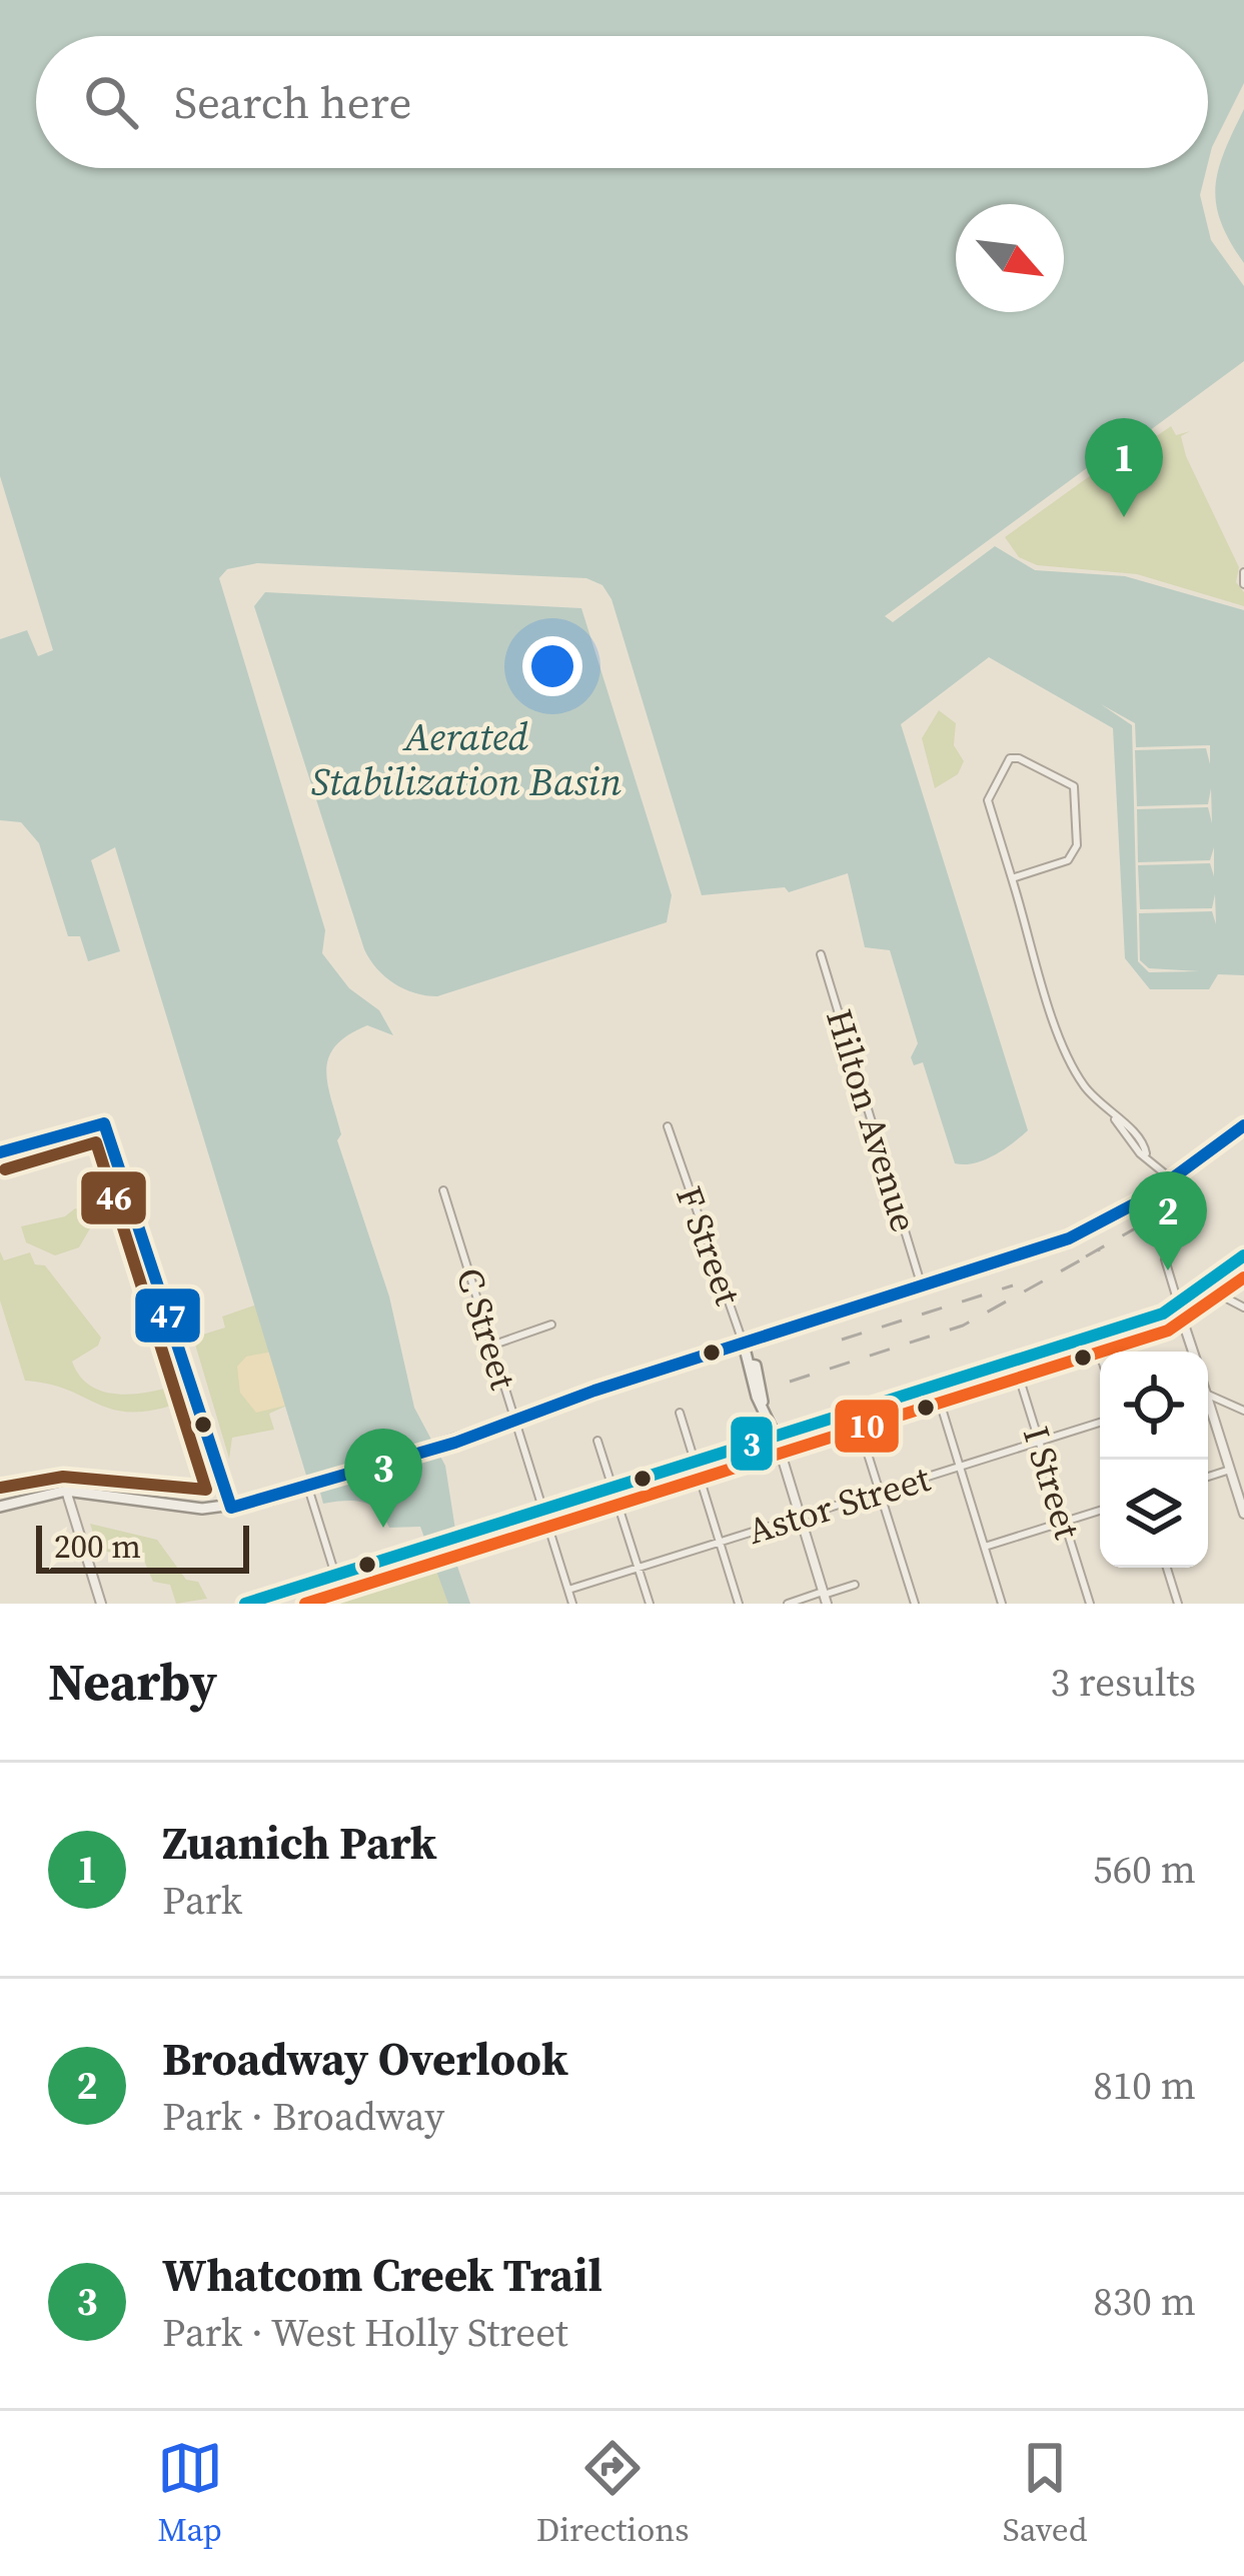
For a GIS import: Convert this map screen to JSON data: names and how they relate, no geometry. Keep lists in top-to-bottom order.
{
  "streets": {
    "main road": ["F Street"],
    "street": [
      "Hilton Avenue",
      "C Street",
      "I Street",
      "Astor Street"
    ]
  },
  "crossings": [
    ["F Street", "Astor Street"],
    ["C Street", "Astor Street"],
    ["I Street", "Astor Street"]
  ],
  "water": ["Aerated Stabilization Basin"],
  "lines": [
    "transit line 47",
    "transit line 46",
    "transit line 3",
    "transit line 10"
  ],
  "scale_bar": "200 m",
  "north": "bottom right",
  "page": {
    "search": "Search here",
    "pins": ["1", "2", "3"],
    "scale": "200 m",
    "heading": ["Nearby", "3 results"],
    "list": [
      {
        "mark": "1",
        "name": "Zuanich Park",
        "note": "Park",
        "value": "560 m"
      },
      {
        "mark": "2",
        "name": "Broadway Overlook",
        "note": "Park · Broadway",
        "value": "810 m"
      },
      {
        "mark": "3",
        "name": "Whatcom Creek Trail",
        "note": "Park · West Holly Street",
        "value": "830 m"
      }
    ],
    "nav": ["Map", "Directions", "Saved"]
  }
}
